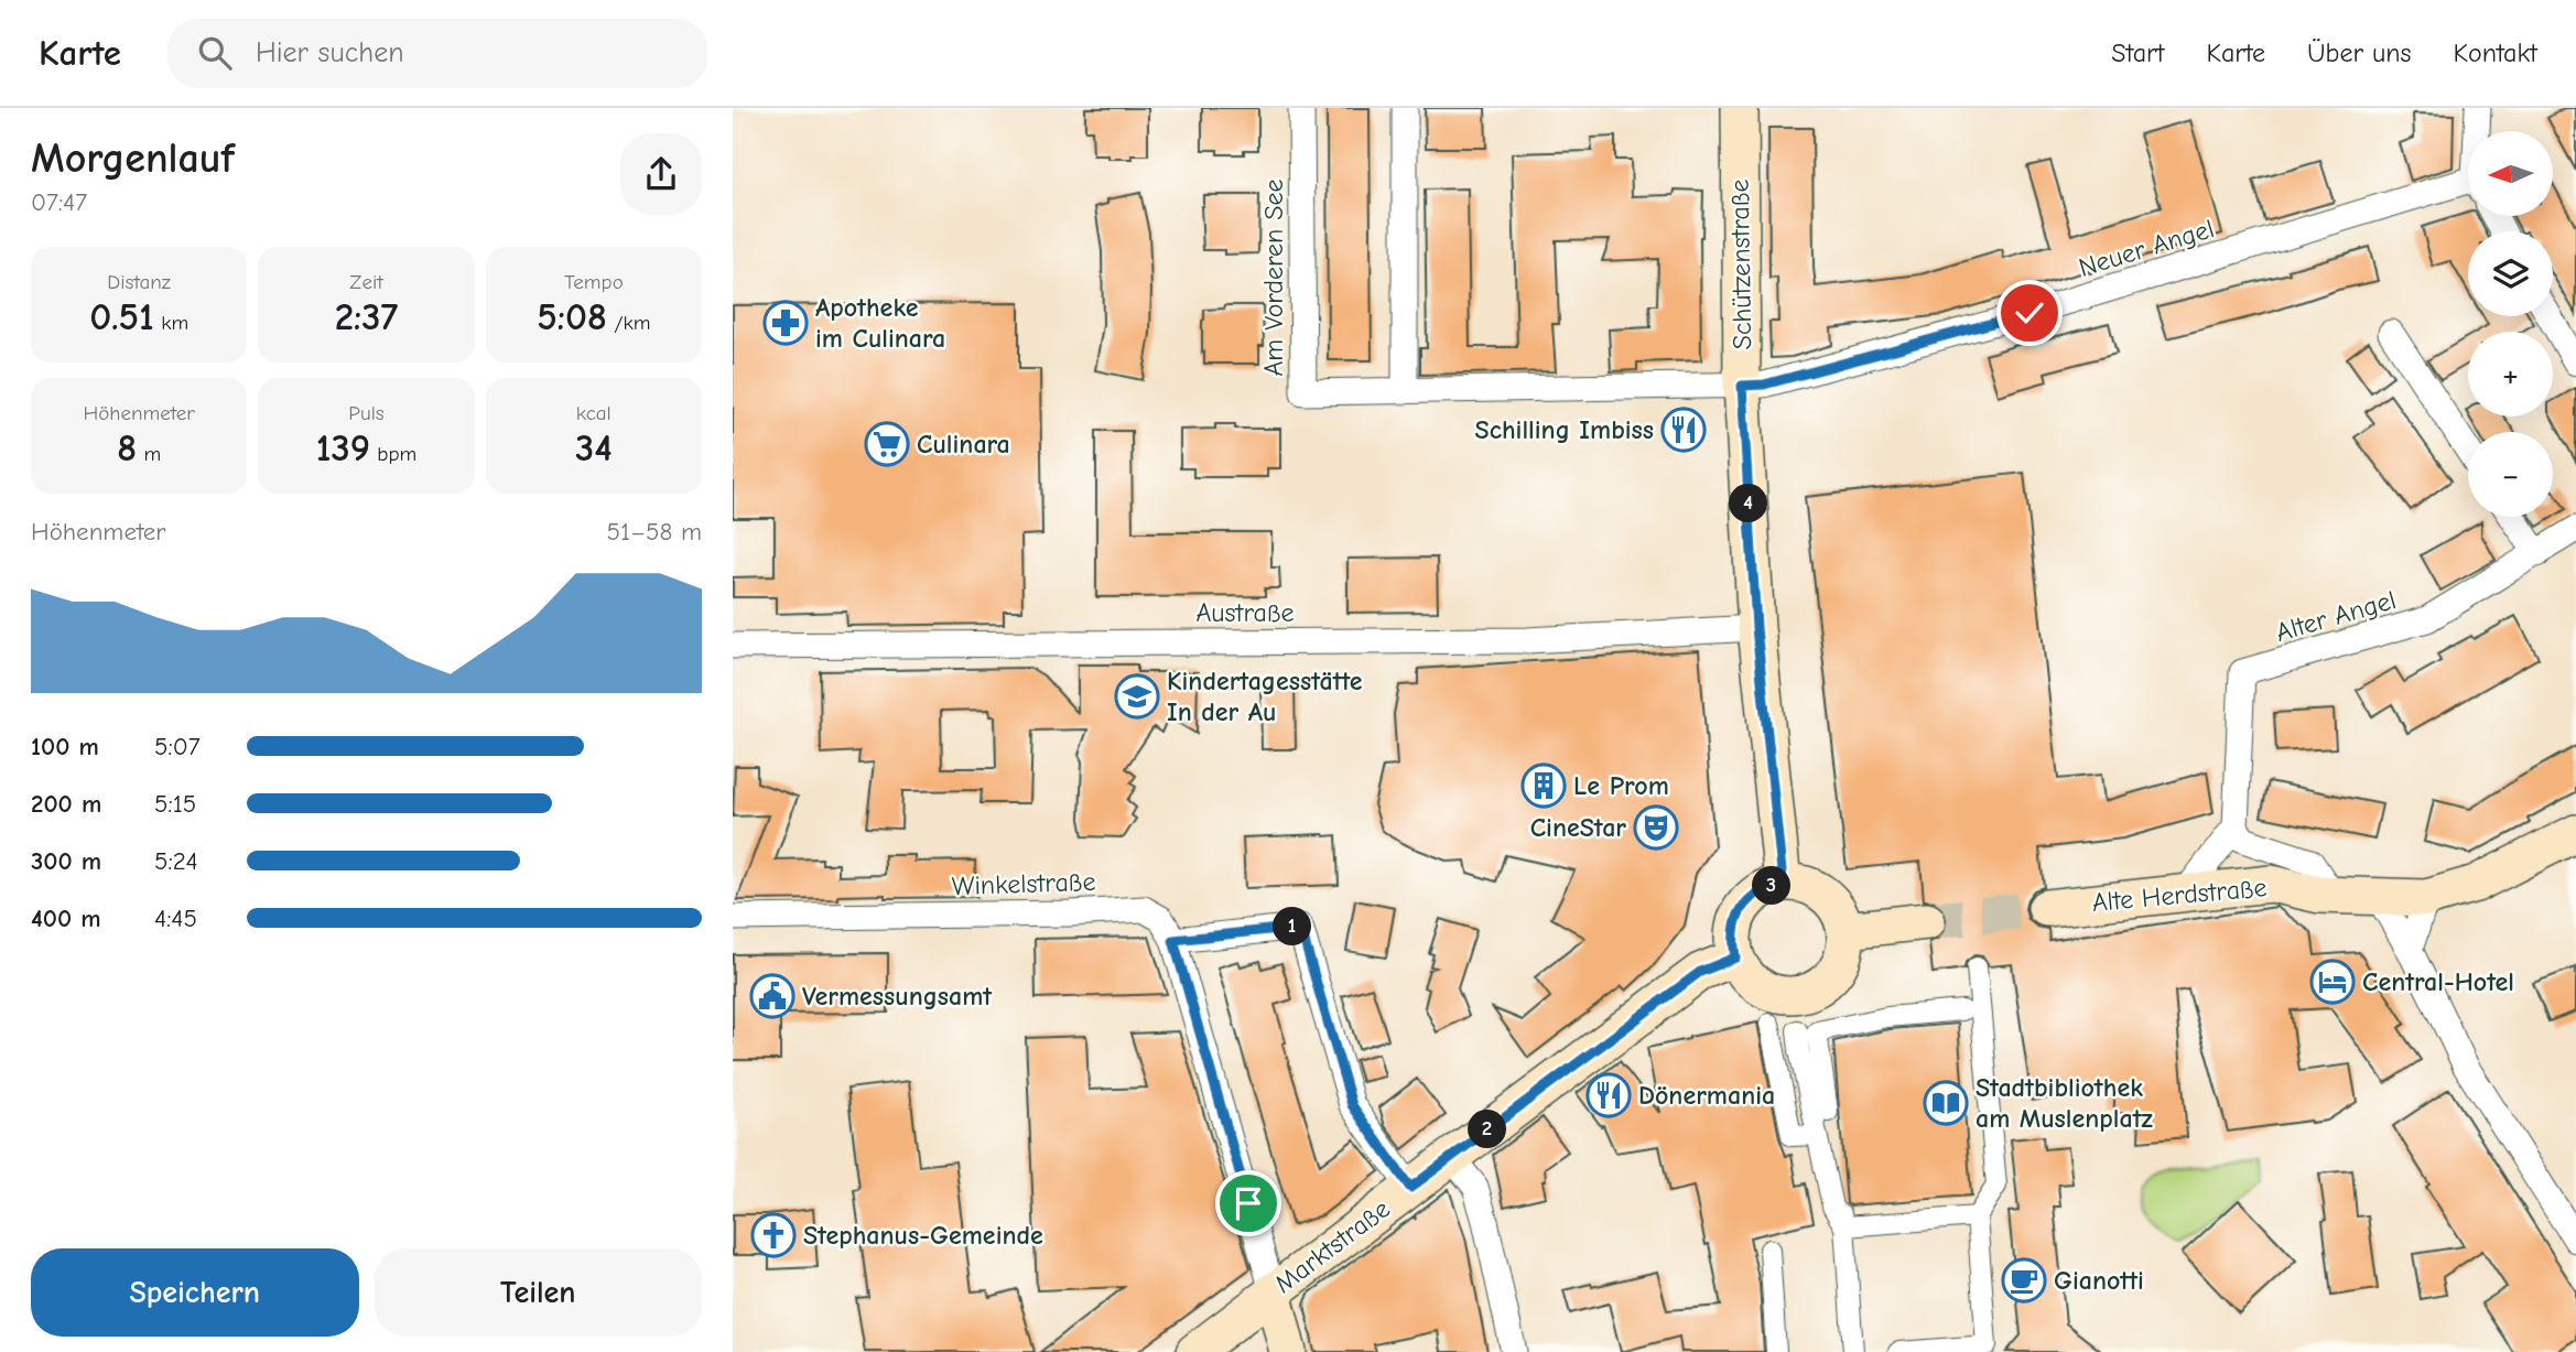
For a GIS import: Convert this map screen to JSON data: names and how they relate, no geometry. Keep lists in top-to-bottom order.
{
  "streets": {
    "main road": ["Schützenstraße", "Alte Herdstraße", "Marktstraße"],
    "street": [
      "Neuer Angel",
      "Am Vorderen See",
      "Austraße",
      "Alter Angel",
      "Winkelstraße"
    ]
  },
  "crossings": [
    ["Neuer Angel", "Schützenstraße"],
    ["Neuer Angel", "Am Vorderen See"],
    ["Schützenstraße", "Am Vorderen See"],
    ["Schützenstraße", "Austraße"],
    ["Schützenstraße", "Marktstraße"]
  ],
  "places": {
    "pharmacy": ["Apotheke im Culinara"],
    "restaurant": ["Schilling Imbiss", "Dönermania"],
    "supermarket": ["Culinara"],
    "school or university": ["Kindertagesstätte In der Au"],
    "building": ["Le Prom"],
    "theatre": ["CineStar"],
    "hotel": ["Central-Hotel"],
    "public building": ["Vermessungsamt"],
    "library": ["Stadtbibliothek am Muslenplatz"],
    "church": ["Stephanus-Gemeinde"],
    "cafe": ["Gianotti"]
  },
  "north": "left",
  "page": {
    "header": "Karte",
    "search": "Hier suchen",
    "nav": [
      "Start",
      "Karte",
      "Über uns",
      "Kontakt"
    ],
    "heading": ["Morgenlauf", "07:47"],
    "map_buttons": ["+", "−"],
    "stats": [
      ["Distanz", "0.51 km"],
      ["Zeit", "2:37"],
      ["Tempo", "5:08 /km"],
      ["Höhenmeter", "8 m"],
      ["Puls", "139 bpm"],
      ["kcal", "34"]
    ],
    "pins": [
      "4",
      "3",
      "1",
      "2"
    ],
    "chart": ["Höhenmeter", "51–58 m"],
    "list": [
      {
        "name": "100 m",
        "note": "5:07"
      },
      {
        "name": "200 m",
        "note": "5:15"
      },
      {
        "name": "300 m",
        "note": "5:24"
      },
      {
        "name": "400 m",
        "note": "4:45"
      }
    ],
    "buttons": ["Speichern", "Teilen"]
  }
}
